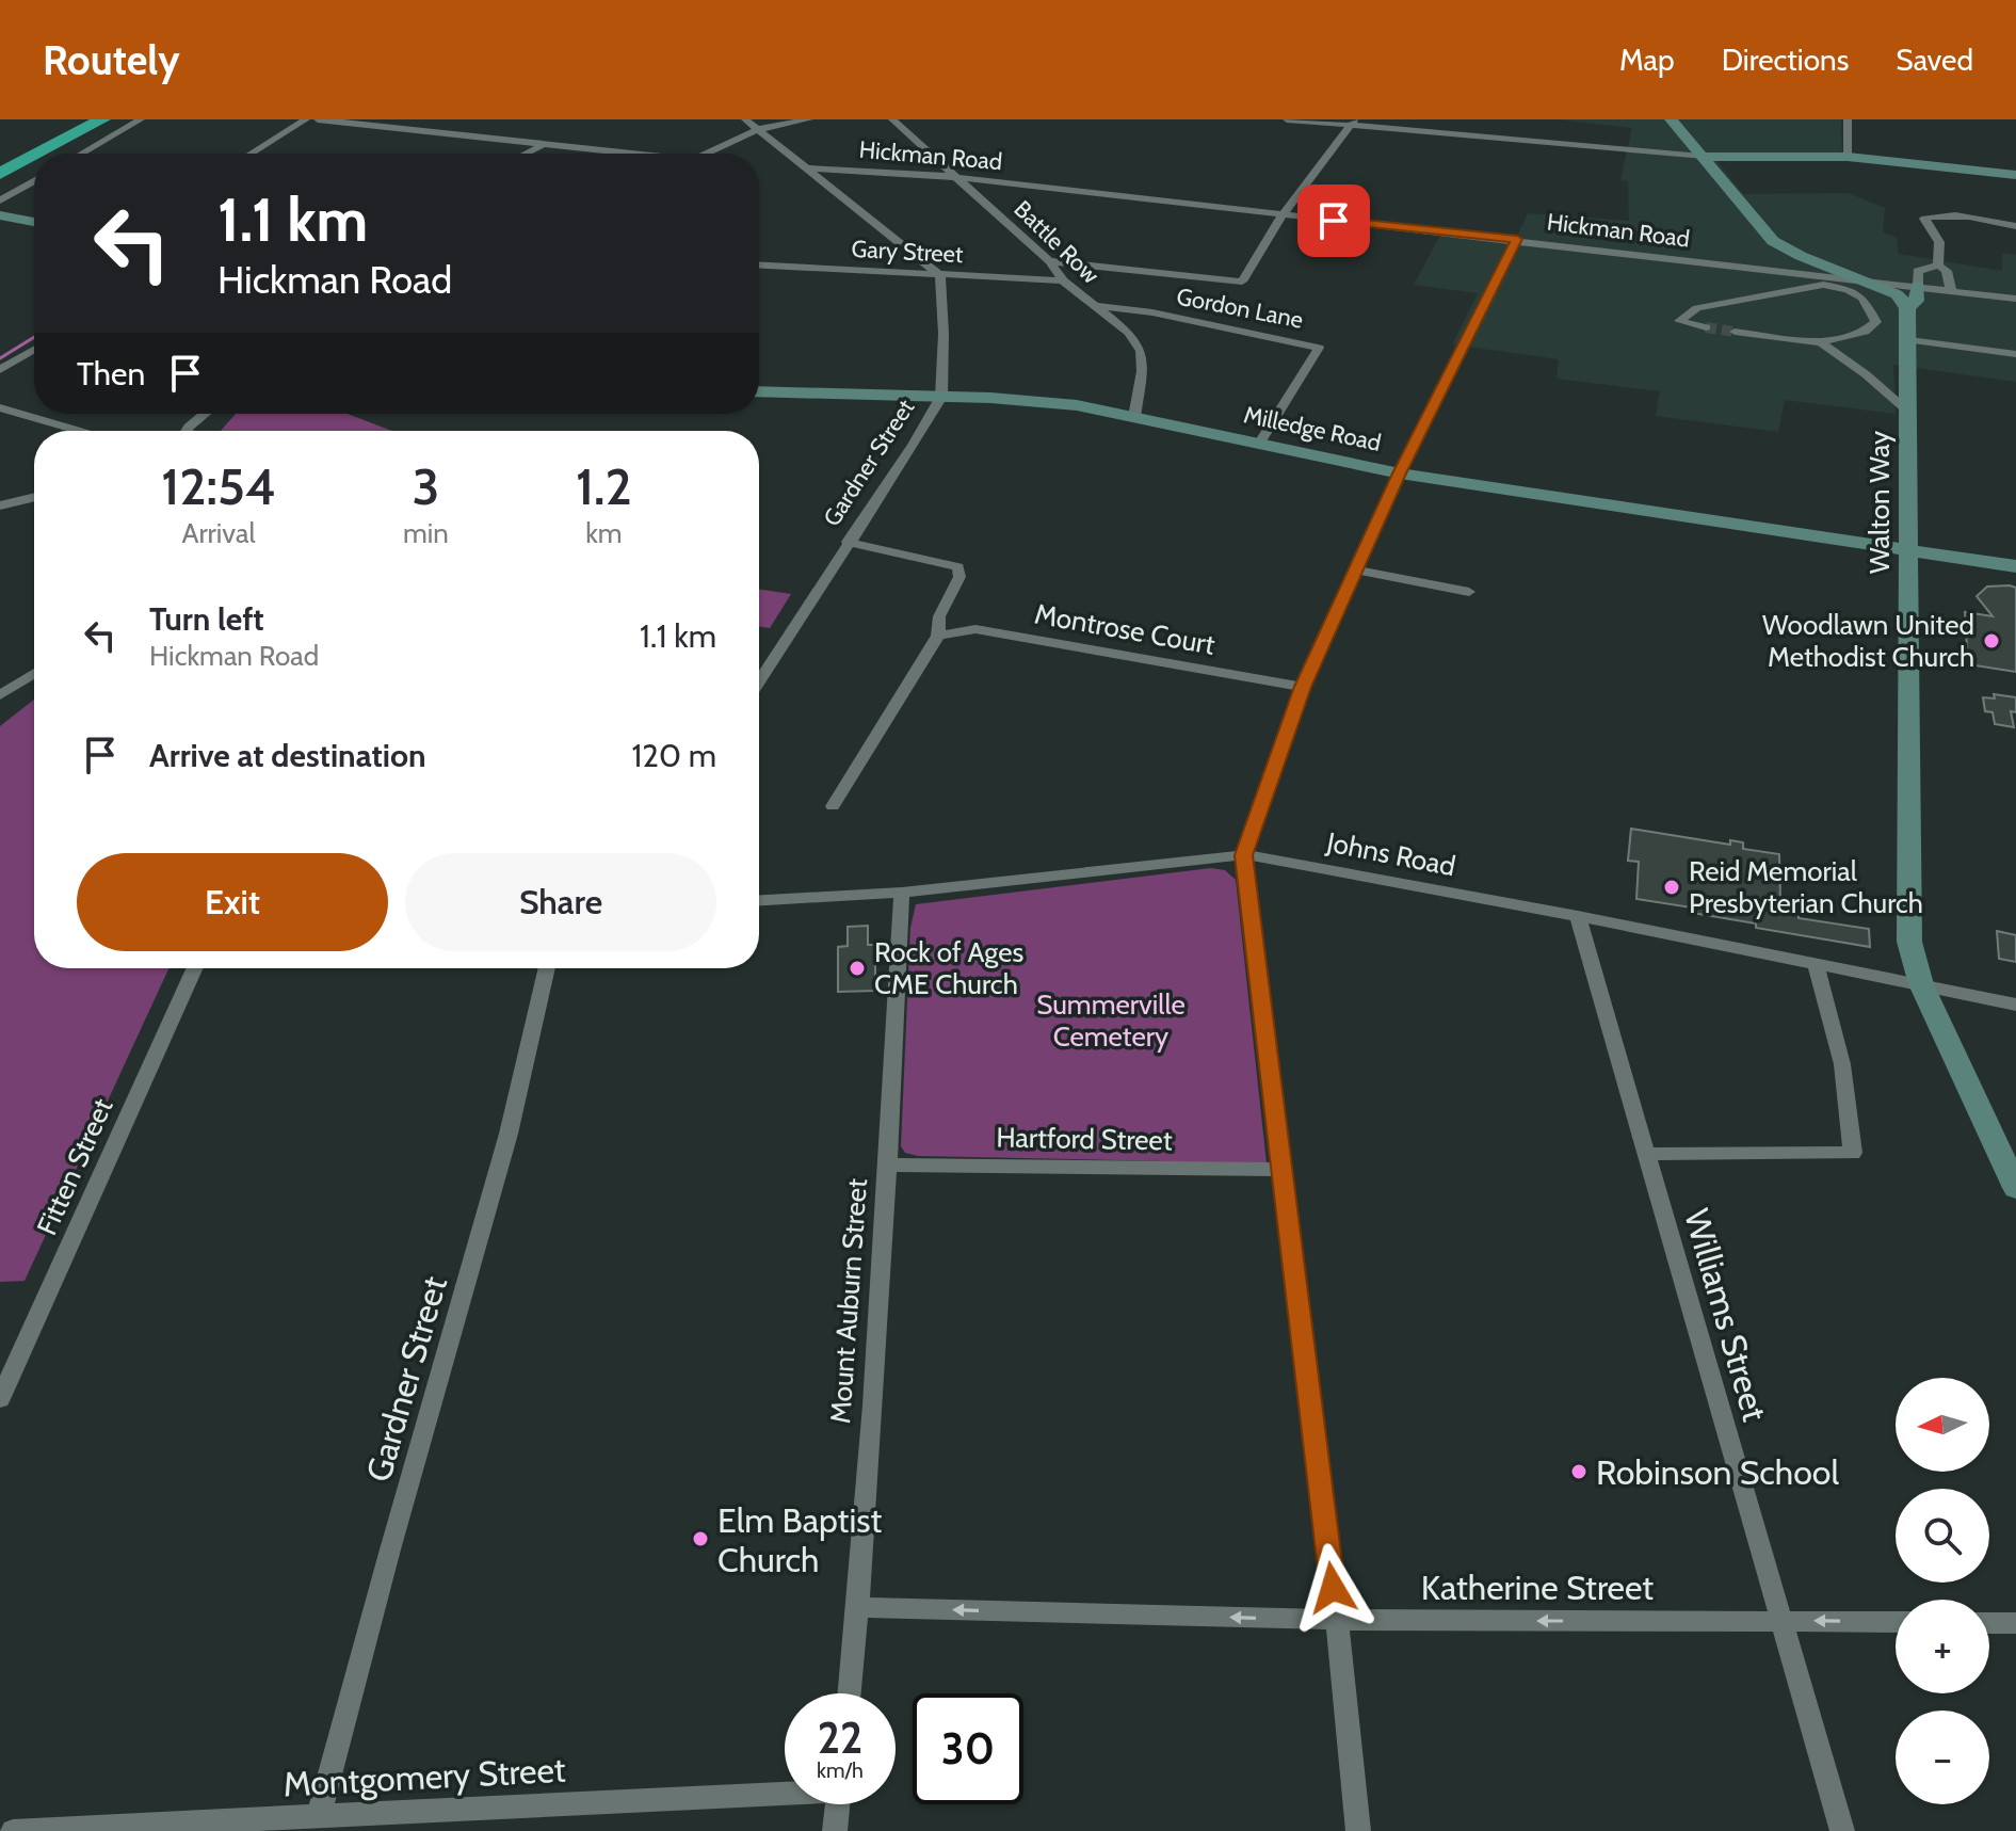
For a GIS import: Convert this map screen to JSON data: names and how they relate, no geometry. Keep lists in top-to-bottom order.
{
  "streets": {
    "main road": ["Milledge Road", "Walton Way"],
    "street": [
      "Hickman Road",
      "Battle Row",
      "Gary Street",
      "Gordon Lane",
      "Gardner Street",
      "Montrose Court",
      "Johns Road",
      "Hartford Street",
      "Fitten Street",
      "Mount Auburn Street",
      "Williams Street",
      "Katherine Street",
      "Montgomery Street"
    ]
  },
  "crossings": [
    ["Hickman Road", "Battle Row"],
    ["Battle Row", "Gary Street"],
    ["Battle Row", "Gordon Lane"],
    ["Battle Row", "Milledge Road"],
    ["Gary Street", "Gardner Street"],
    ["Gordon Lane", "Milledge Road"],
    ["Milledge Road", "Gardner Street"],
    ["Milledge Road", "Walton Way"],
    ["Gardner Street", "Montgomery Street"],
    ["Walton Way", "Johns Road"],
    ["Johns Road", "Mount Auburn Street"],
    ["Johns Road", "Williams Street"],
    ["Hartford Street", "Mount Auburn Street"],
    ["Mount Auburn Street", "Katherine Street"],
    ["Williams Street", "Katherine Street"]
  ],
  "one_way": ["Katherine Street"],
  "parks": ["Summerville Cemetery"],
  "places": [
    "Woodlawn United Methodist Church",
    "Reid Memorial Presbyterian Church",
    "Rock of Ages CME Church",
    "Robinson School",
    "Elm Baptist Church"
  ],
  "north": "left",
  "page": {
    "header": "Routely",
    "nav": ["Map", "Directions", "Saved"],
    "turn": ["1.1 km", "Hickman Road"],
    "then": "Then",
    "eta": [
      "12:54",
      "Arrival",
      "3",
      "min",
      "1.2",
      "km"
    ],
    "list": [
      {
        "name": "Turn left",
        "note": "Hickman Road",
        "value": "1.1 km"
      },
      {
        "name": "Arrive at destination",
        "value": "120 m"
      }
    ],
    "buttons": ["Exit", "Share"],
    "map_buttons": ["+", "−"],
    "speed": "22 km/h",
    "limit": "30"
  }
}
